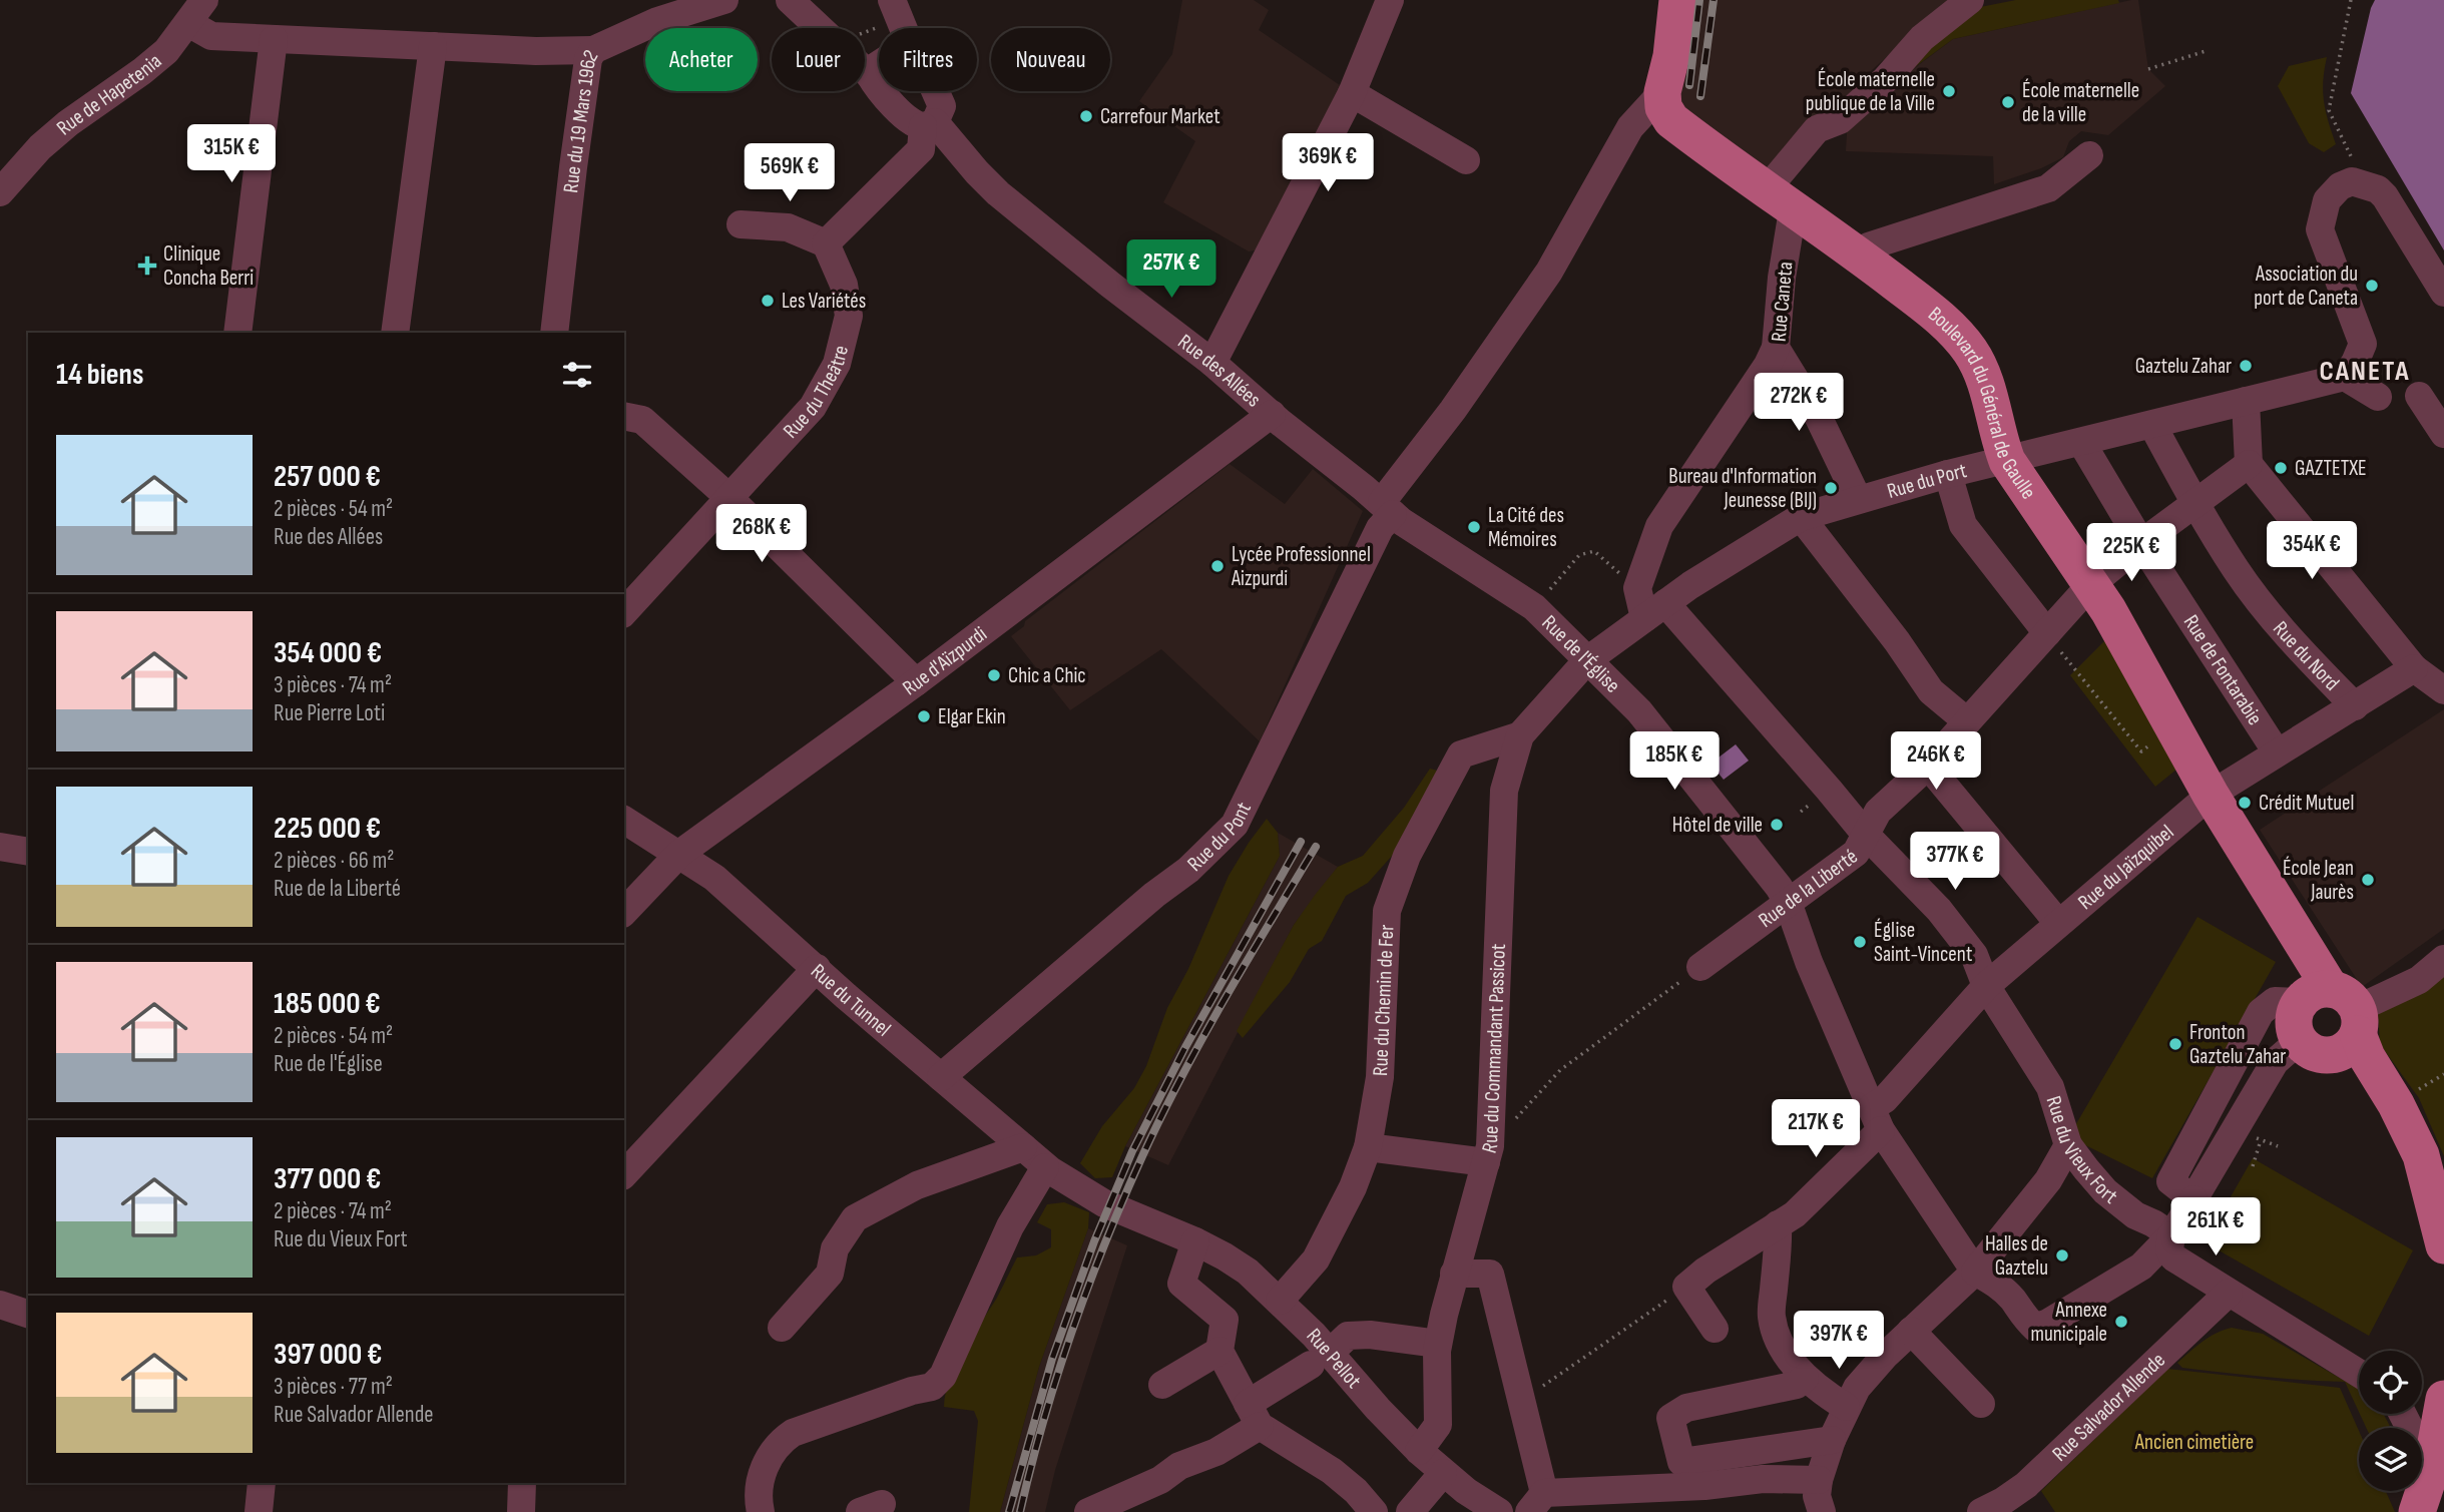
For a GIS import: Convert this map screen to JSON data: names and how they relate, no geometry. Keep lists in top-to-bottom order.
{
  "streets": {
    "main road": ["Boulevard du Général de Gaulle"],
    "street": [
      "Rue de Hapetenia",
      "Rue du 19 Mars 1962",
      "Rue Caneta",
      "Rue des Allées",
      "Rue du Theâtre",
      "Rue du Port",
      "Rue de l'Église",
      "Rue du Nord",
      "Rue d'Aïzpurdi",
      "Rue de Fontarabie",
      "Rue du Pont",
      "Rue du Jaïzquibel",
      "Rue de la Liberté",
      "Rue du Tunnel",
      "Rue du Chemin de Fer",
      "Rue du Commandant Passicot",
      "Rue du Vieux Fort",
      "Rue Pellot",
      "Rue Salvador Allende"
    ]
  },
  "crossings": [
    ["Rue Caneta", "Boulevard du Général de Gaulle"],
    ["Rue Caneta", "Rue du Port"],
    ["Rue des Allées", "Rue de l'Église"],
    ["Rue des Allées", "Rue d'Aïzpurdi"],
    ["Rue des Allées", "Rue du Pont"],
    ["Boulevard du Général de Gaulle", "Rue du Port"],
    ["Boulevard du Général de Gaulle", "Rue du Pont"],
    ["Boulevard du Général de Gaulle", "Rue du Jaïzquibel"],
    ["Boulevard du Général de Gaulle", "Rue de la Liberté"],
    ["Rue du Port", "Rue de l'Église"],
    ["Rue du Port", "Rue du Nord"],
    ["Rue du Port", "Rue de Fontarabie"],
    ["Rue du Port", "Rue du Commandant Passicot"],
    ["Rue du Port", "Rue du Vieux Fort"],
    ["Rue de l'Église", "Rue du Pont"],
    ["Rue de l'Église", "Rue du Jaïzquibel"],
    ["Rue de l'Église", "Rue de la Liberté"],
    ["Rue de l'Église", "Rue du Commandant Passicot"],
    ["Rue du Nord", "Rue du Jaïzquibel"],
    ["Rue du Nord", "Rue de la Liberté"],
    ["Rue d'Aïzpurdi", "Rue du Tunnel"],
    ["Rue de Fontarabie", "Rue du Jaïzquibel"],
    ["Rue de Fontarabie", "Rue de la Liberté"],
    ["Rue du Pont", "Rue du Tunnel"],
    ["Rue du Jaïzquibel", "Rue du Vieux Fort"],
    ["Rue de la Liberté", "Rue du Vieux Fort"],
    ["Rue du Tunnel", "Rue Pellot"],
    ["Rue du Chemin de Fer", "Rue du Commandant Passicot"],
    ["Rue du Chemin de Fer", "Rue Pellot"],
    ["Rue du Commandant Passicot", "Rue Pellot"]
  ],
  "districts": ["CANETA"],
  "parks": ["Ancien cimetière"],
  "places": {
    "other": [
      "École maternelle publique de la Ville",
      "École maternelle de la ville",
      "Carrefour Market",
      "Association du port de Caneta",
      "Les Variétés",
      "Gaztelu Zahar",
      "GAZTETXE",
      "Bureau d'Information Jeunesse (BIJ)",
      "La Cité des Mémoires",
      "Lycée Professionnel Aizpurdi",
      "Chic a Chic",
      "Elgar Ekin",
      "Crédit Mutuel",
      "Hôtel de ville",
      "École Jean Jaurès",
      "Église Saint-Vincent",
      "Fronton Gaztelu Zahar",
      "Halles de Gaztelu",
      "Annexe municipale"
    ],
    "health": ["Clinique Concha Berri"]
  },
  "page": {
    "chip": [
      "Acheter",
      "Louer",
      "Filtres",
      "Nouveau"
    ],
    "price": [
      "315K €",
      "369K €",
      "569K €",
      "257K €",
      "272K €",
      "268K €",
      "354K €",
      "225K €",
      "185K €",
      "246K €",
      "377K €",
      "217K €",
      "261K €",
      "397K €"
    ],
    "heading": "14 biens",
    "list": [
      {
        "name": "257 000 €",
        "note": "2 pièces · 54 m² · Rue des Allées"
      },
      {
        "name": "354 000 €",
        "note": "3 pièces · 74 m² · Rue Pierre Loti"
      },
      {
        "name": "225 000 €",
        "note": "2 pièces · 66 m² · Rue de la Liberté"
      },
      {
        "name": "185 000 €",
        "note": "2 pièces · 54 m² · Rue de l'Église"
      },
      {
        "name": "377 000 €",
        "note": "2 pièces · 74 m² · Rue du Vieux Fort"
      },
      {
        "name": "397 000 €",
        "note": "3 pièces · 77 m² · Rue Salvador Allende"
      }
    ]
  }
}
